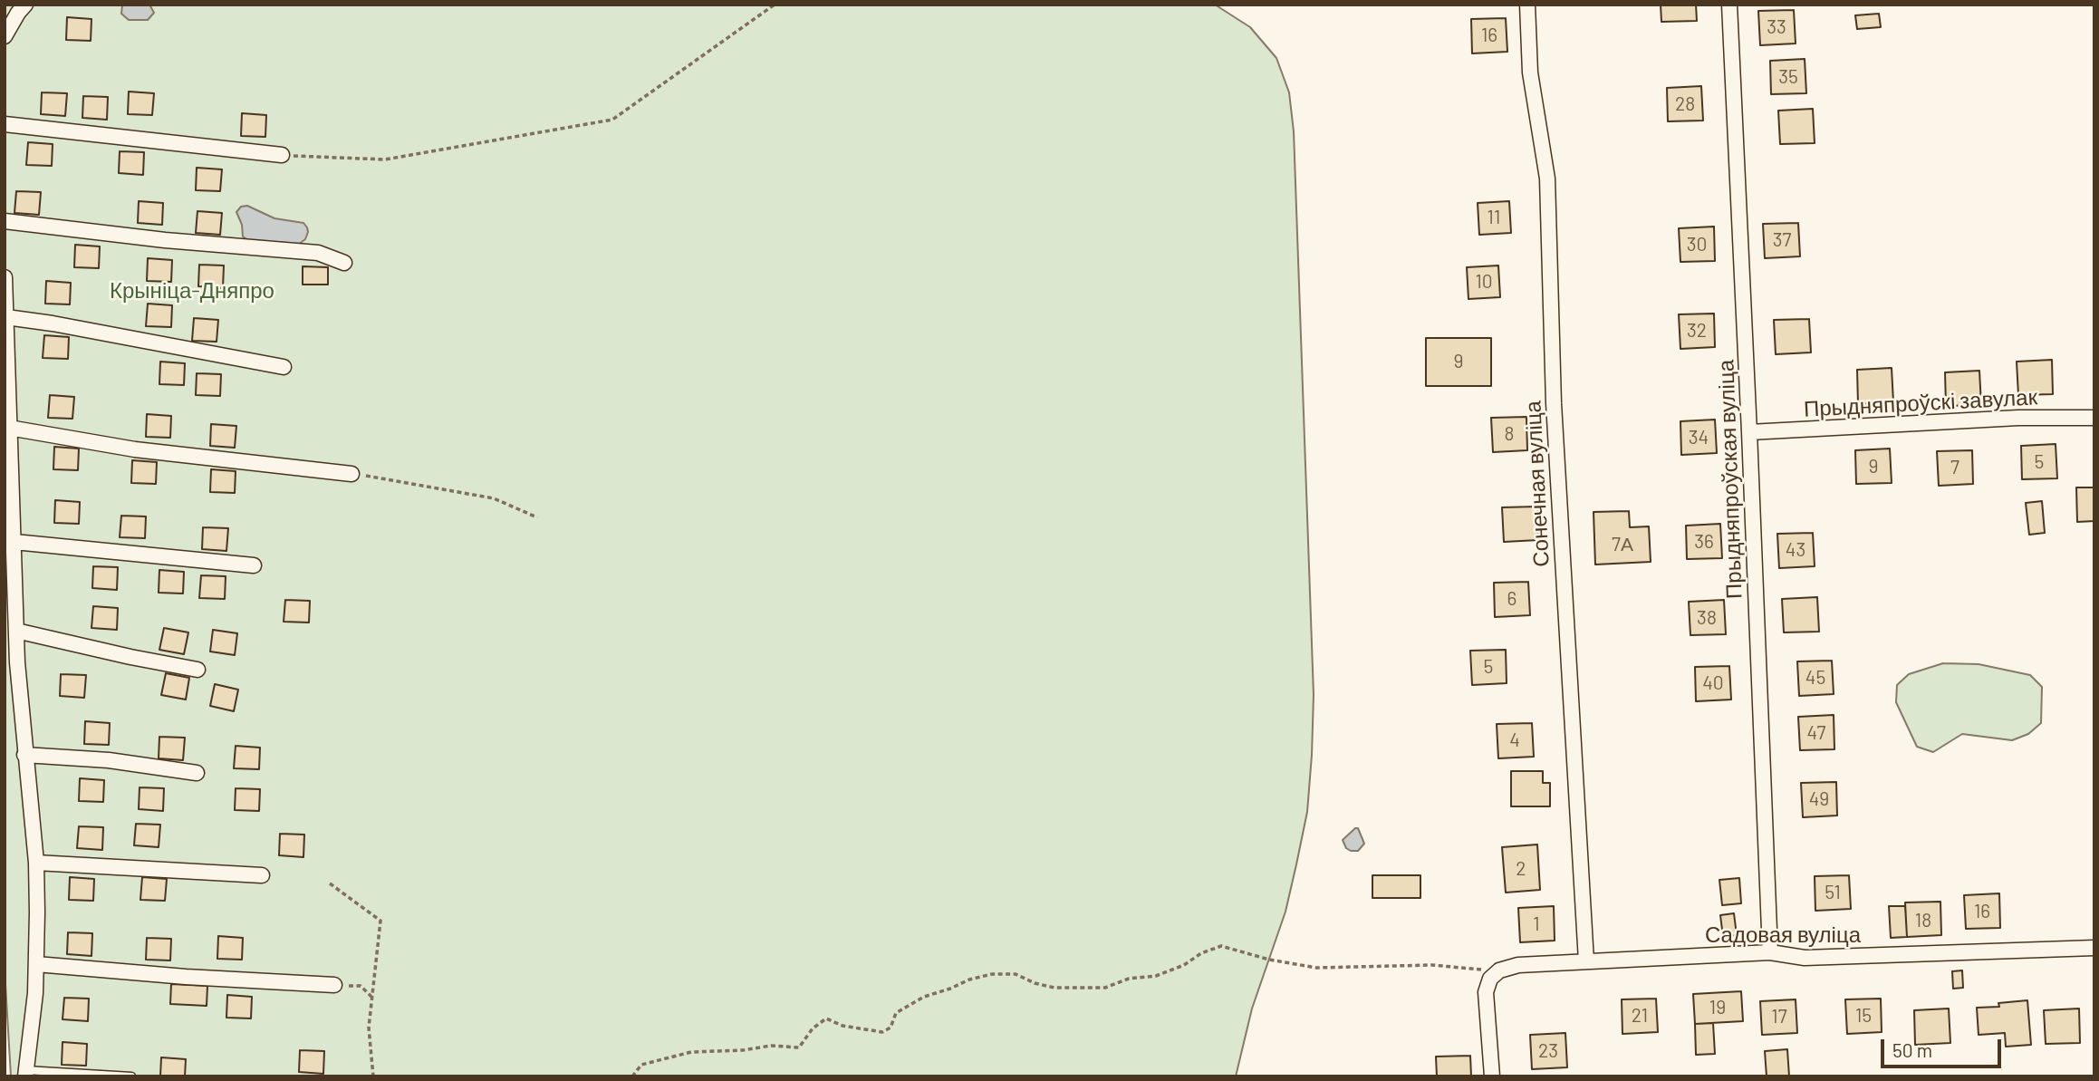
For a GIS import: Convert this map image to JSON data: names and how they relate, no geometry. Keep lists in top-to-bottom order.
{
  "streets": {
    "street": [
      "Прыдняпроўскі завулак",
      "Прыдняпроўская вуліца",
      "Сонечная вуліца",
      "Садовая вуліца"
    ]
  },
  "crossings": [
    ["Прыдняпроўскі завулак", "Прыдняпроўская вуліца"],
    ["Прыдняпроўская вуліца", "Садовая вуліца"],
    ["Сонечная вуліца", "Садовая вуліца"]
  ],
  "parks": ["Крыніца-Дняпро"],
  "house_numbers": [
    "33",
    "16",
    "35",
    "28",
    "11",
    "37",
    "30",
    "10",
    "32",
    "9",
    "8",
    "34",
    "5",
    "9",
    "7",
    "36",
    "7А",
    "43",
    "6",
    "38",
    "5",
    "45",
    "40",
    "47",
    "4",
    "49",
    "2",
    "51",
    "16",
    "18",
    "1",
    "19",
    "21",
    "15",
    "17",
    "23"
  ],
  "scale_bar": "50 m"
}
